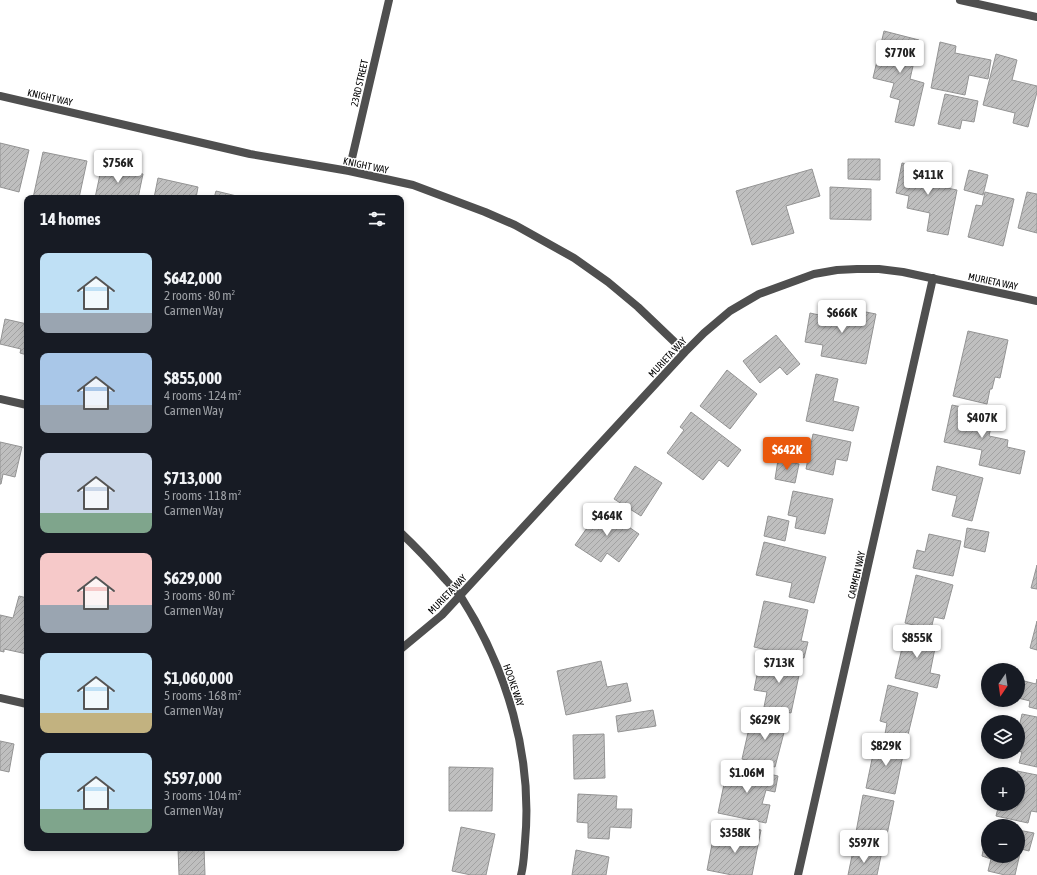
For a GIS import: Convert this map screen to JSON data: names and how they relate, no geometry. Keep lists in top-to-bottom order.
{
  "streets": {
    "street": [
      "23RD STREET",
      "KNIGHT WAY",
      "MURIETA WAY",
      "CARMEN WAY",
      "HOOKE WAY"
    ]
  },
  "crossings": [
    ["23RD STREET", "KNIGHT WAY"],
    ["KNIGHT WAY", "MURIETA WAY"],
    ["MURIETA WAY", "CARMEN WAY"],
    ["MURIETA WAY", "HOOKE WAY"]
  ],
  "north": "bottom",
  "page": {
    "price": [
      "$770K",
      "$756K",
      "$411K",
      "$666K",
      "$407K",
      "$642K",
      "$464K",
      "$855K",
      "$713K",
      "$629K",
      "$829K",
      "$1.06M",
      "$358K",
      "$597K"
    ],
    "heading": "14 homes",
    "list": [
      {
        "name": "$642,000",
        "note": "2 rooms · 80 m² · Carmen Way"
      },
      {
        "name": "$855,000",
        "note": "4 rooms · 124 m² · Carmen Way"
      },
      {
        "name": "$713,000",
        "note": "5 rooms · 118 m² · Carmen Way"
      },
      {
        "name": "$629,000",
        "note": "3 rooms · 80 m² · Carmen Way"
      },
      {
        "name": "$1,060,000",
        "note": "5 rooms · 168 m² · Carmen Way"
      },
      {
        "name": "$597,000",
        "note": "3 rooms · 104 m² · Carmen Way"
      }
    ],
    "map_buttons": ["+", "−"]
  }
}
